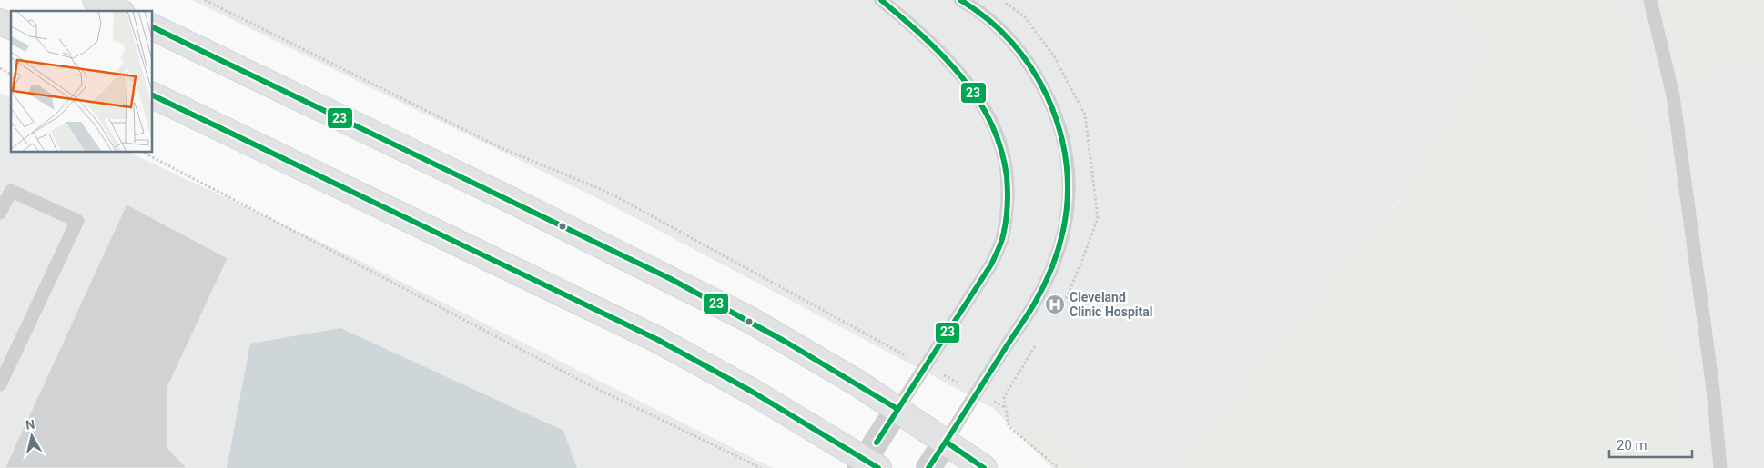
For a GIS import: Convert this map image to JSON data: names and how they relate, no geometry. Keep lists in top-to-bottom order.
{
  "places": {
    "hospital": ["Cleveland Clinic Hospital"]
  },
  "lines": ["transit line 23"],
  "scale_bar": "20 m",
  "north": "top"
}
